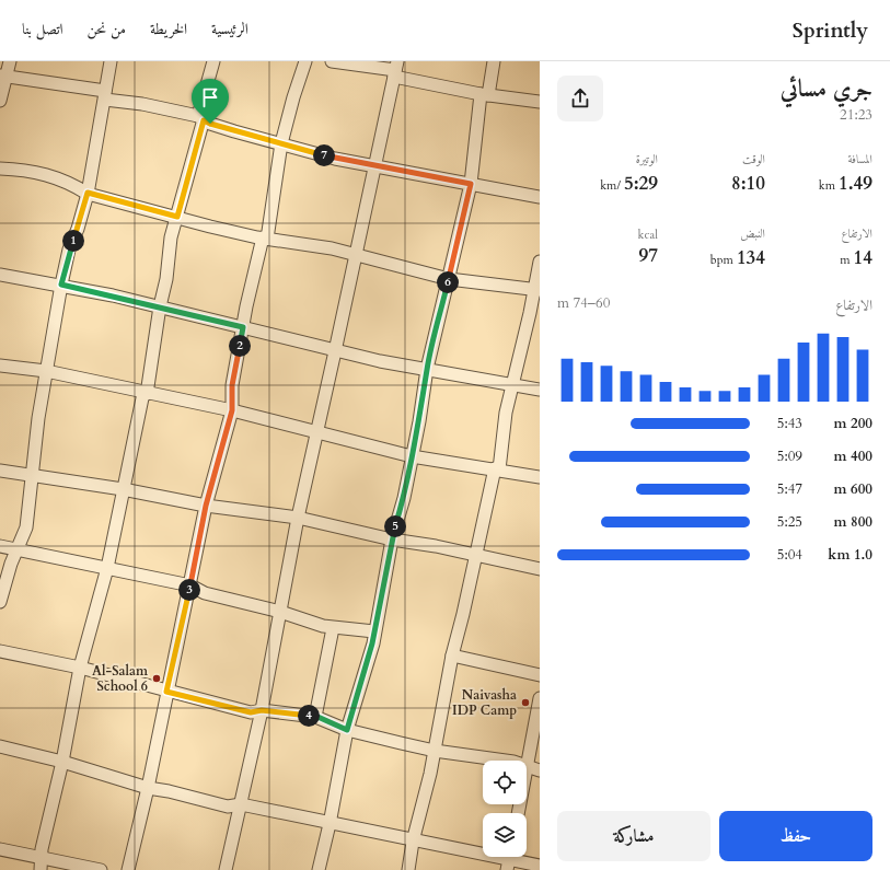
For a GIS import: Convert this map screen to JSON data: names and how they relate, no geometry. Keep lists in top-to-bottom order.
{
  "places": ["Al-Salam School 6", "Naivasha IDP Camp"],
  "page": {
    "header": "Sprintly",
    "nav": [
      "الرئيسية",
      "الخريطة",
      "من نحن",
      "اتصل بنا"
    ],
    "heading": ["جري مسائي", "21:23"],
    "stats": [
      ["المسافة", "1.49 km"],
      ["الوقت", "8:10"],
      ["الوتيرة", "5:29 /km"],
      ["الارتفاع", "14 m"],
      ["النبض", "134 bpm"],
      ["kcal", "97"]
    ],
    "pins": [
      "7",
      "1",
      "6",
      "2",
      "5",
      "3",
      "4"
    ],
    "chart": ["الارتفاع", "60–74 m"],
    "list": [
      {
        "name": "200 m",
        "note": "5:43"
      },
      {
        "name": "400 m",
        "note": "5:09"
      },
      {
        "name": "600 m",
        "note": "5:47"
      },
      {
        "name": "800 m",
        "note": "5:25"
      },
      {
        "name": "1.0 km",
        "note": "5:04"
      }
    ],
    "buttons": ["حفظ", "مشاركة"]
  }
}
